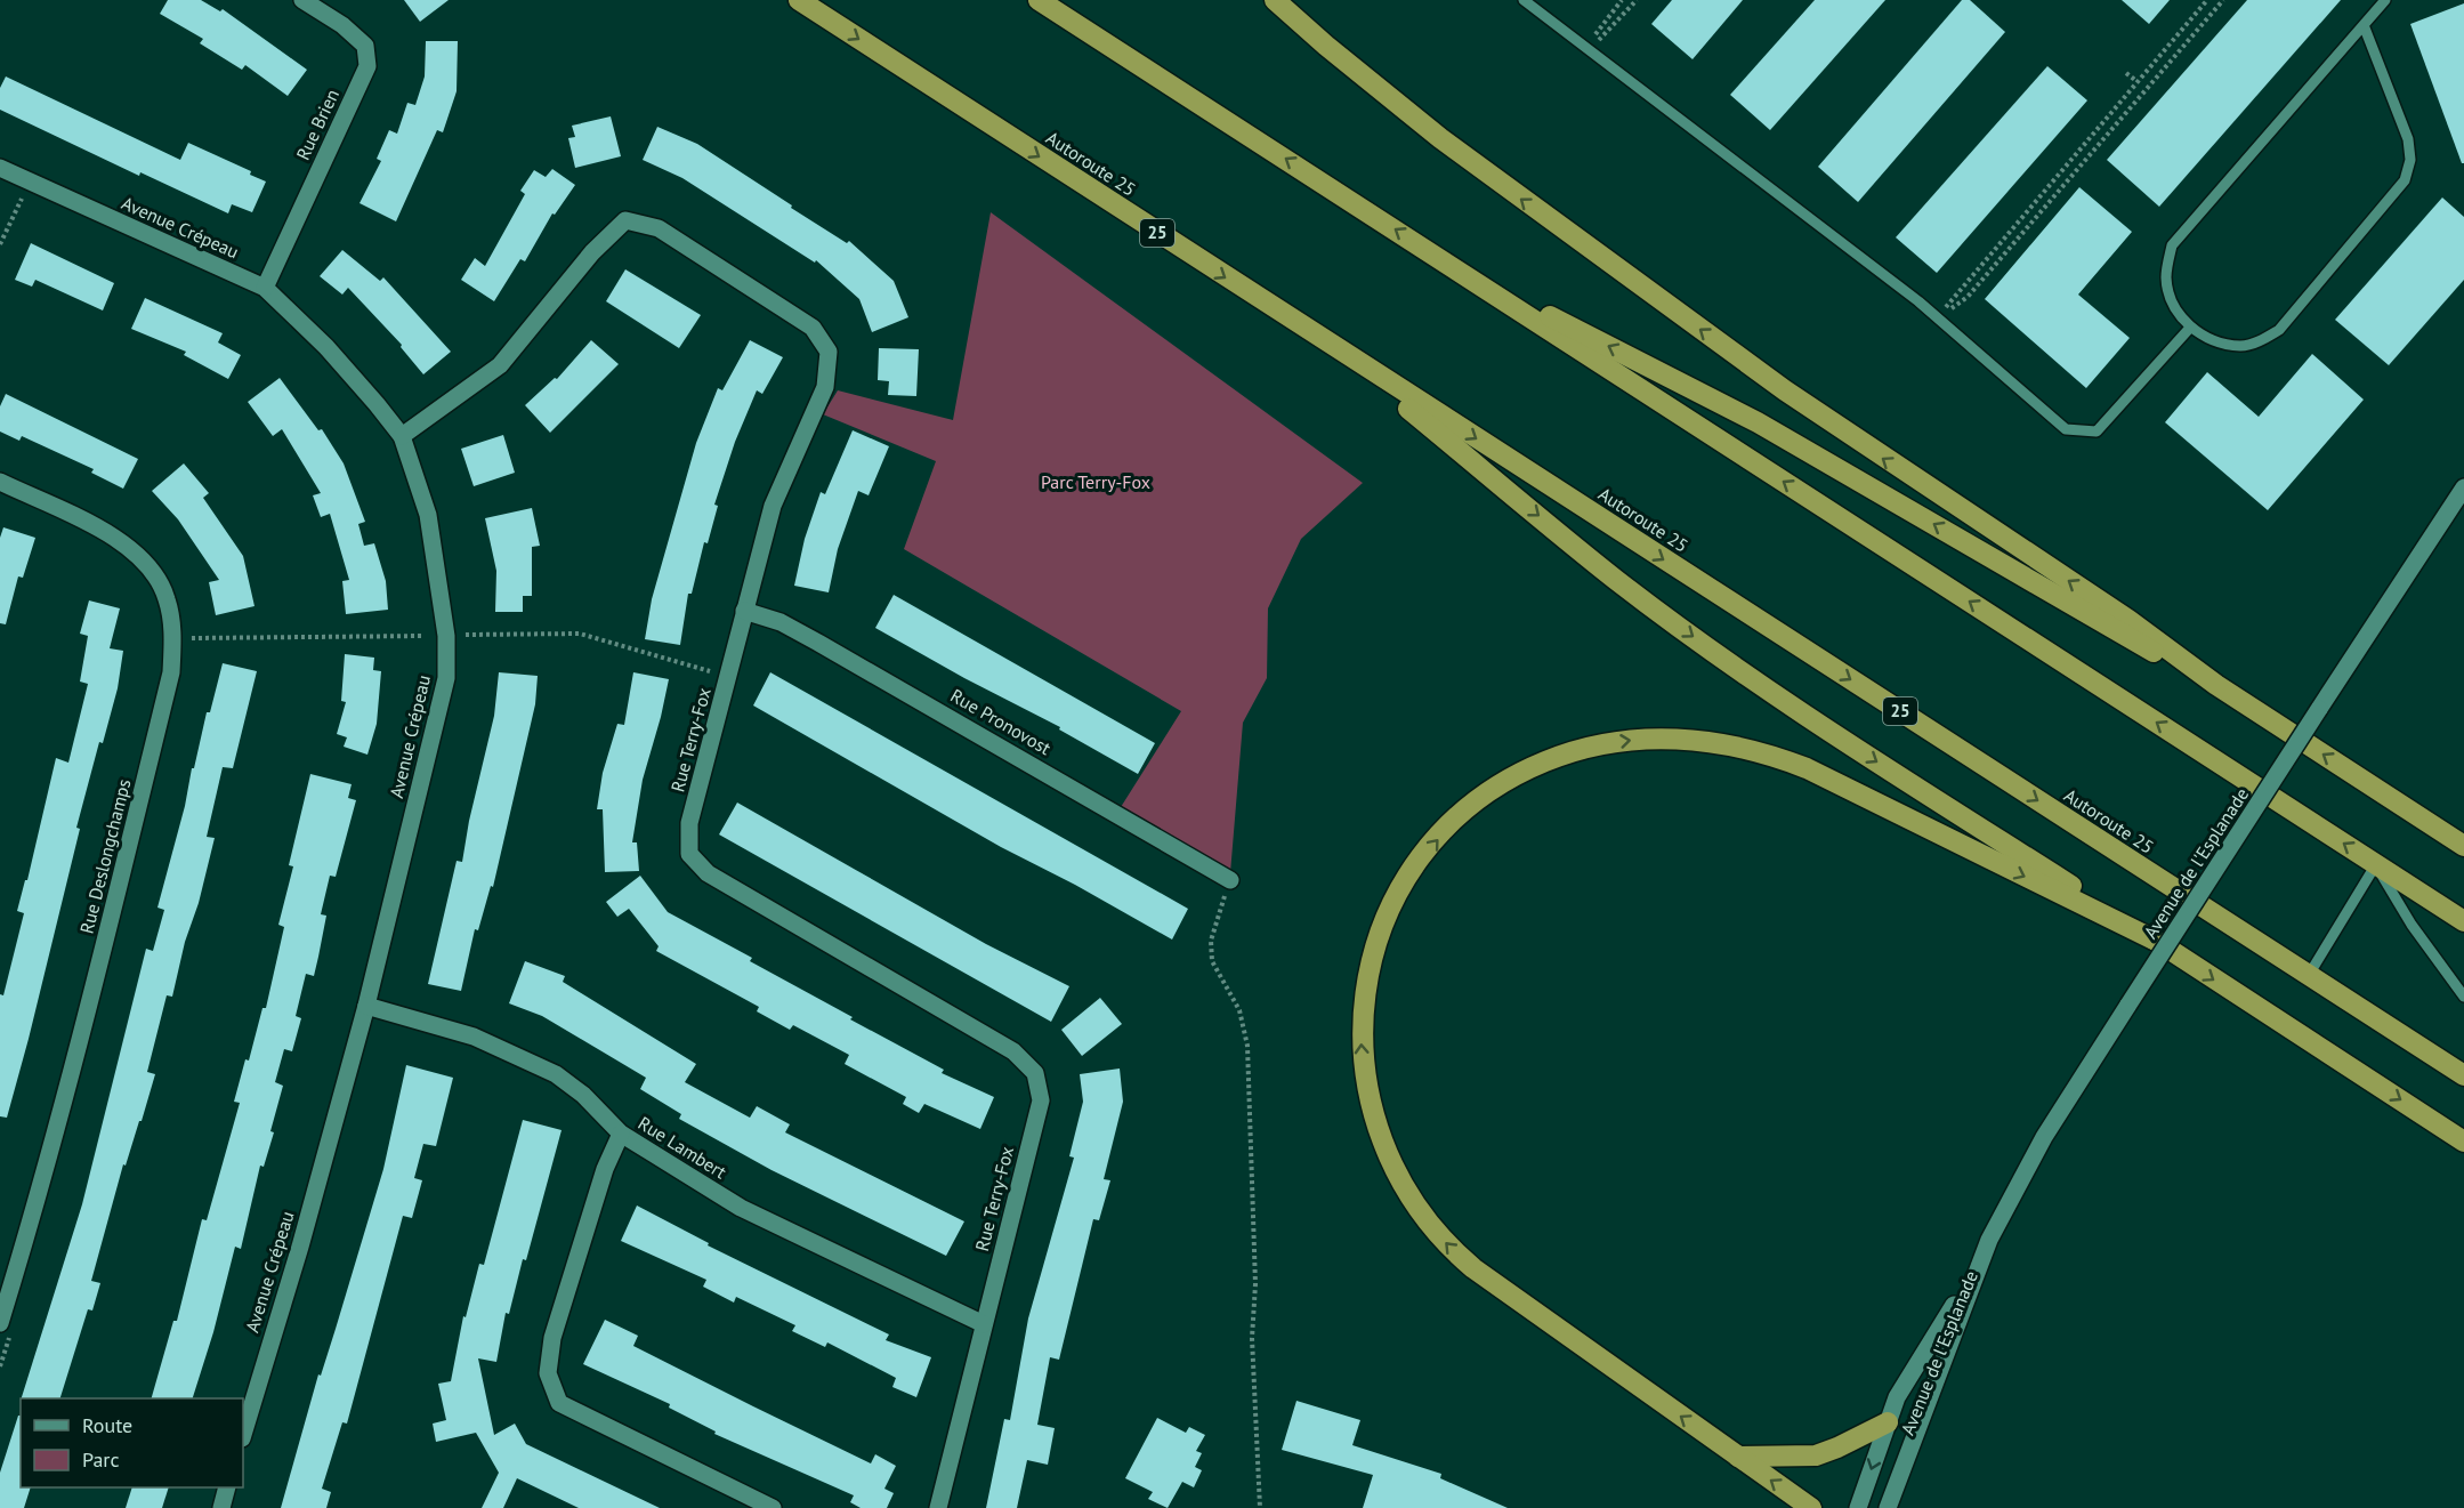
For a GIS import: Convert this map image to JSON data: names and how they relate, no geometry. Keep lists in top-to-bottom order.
{
  "streets": {
    "highway": ["Autoroute 25", "25"],
    "street": [
      "Rue Brien",
      "Avenue Crépeau",
      "Rue Pronovost",
      "Rue Terry-Fox",
      "Rue Deslongchamps",
      "Avenue de l'Esplanade",
      "Rue Lambert"
    ]
  },
  "crossings": [
    ["Rue Brien", "Avenue Crépeau"],
    ["Avenue Crépeau", "Rue Terry-Fox"],
    ["Avenue Crépeau", "Rue Lambert"],
    ["Rue Pronovost", "Rue Terry-Fox"],
    ["Rue Terry-Fox", "Rue Lambert"]
  ],
  "parks": ["Parc Terry-Fox"],
  "legend": ["Route", "Parc"]
}
